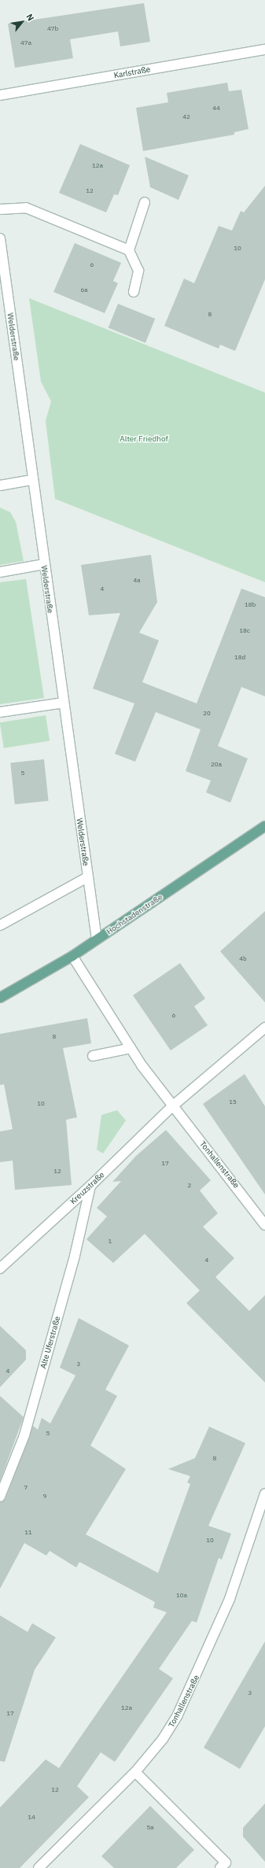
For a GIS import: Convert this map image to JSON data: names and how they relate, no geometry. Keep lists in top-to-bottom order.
{
  "streets": {
    "main road": ["Hochstadenstraße"],
    "street": [
      "Karlstraße",
      "Welderstraße",
      "Tonhallenstraße",
      "Kreuzstraße",
      "Alte Uferstraße"
    ]
  },
  "crossings": [
    ["Welderstraße", "Hochstadenstraße"],
    ["Tonhallenstraße", "Kreuzstraße"],
    ["Kreuzstraße", "Alte Uferstraße"]
  ],
  "parks": ["Alter Friedhof"],
  "house_numbers": [
    "47b",
    "47a",
    "44",
    "42",
    "12a",
    "12",
    "10",
    "6",
    "6a",
    "8",
    "4a",
    "4",
    "18b",
    "18c",
    "18d",
    "20",
    "20a",
    "5",
    "4b",
    "6",
    "8",
    "15",
    "10",
    "17",
    "12",
    "2",
    "1",
    "4",
    "3",
    "4",
    "5",
    "8",
    "7",
    "9",
    "11",
    "10",
    "10a",
    "3",
    "12a",
    "17",
    "12",
    "14",
    "5a"
  ],
  "north": "top right"
}
